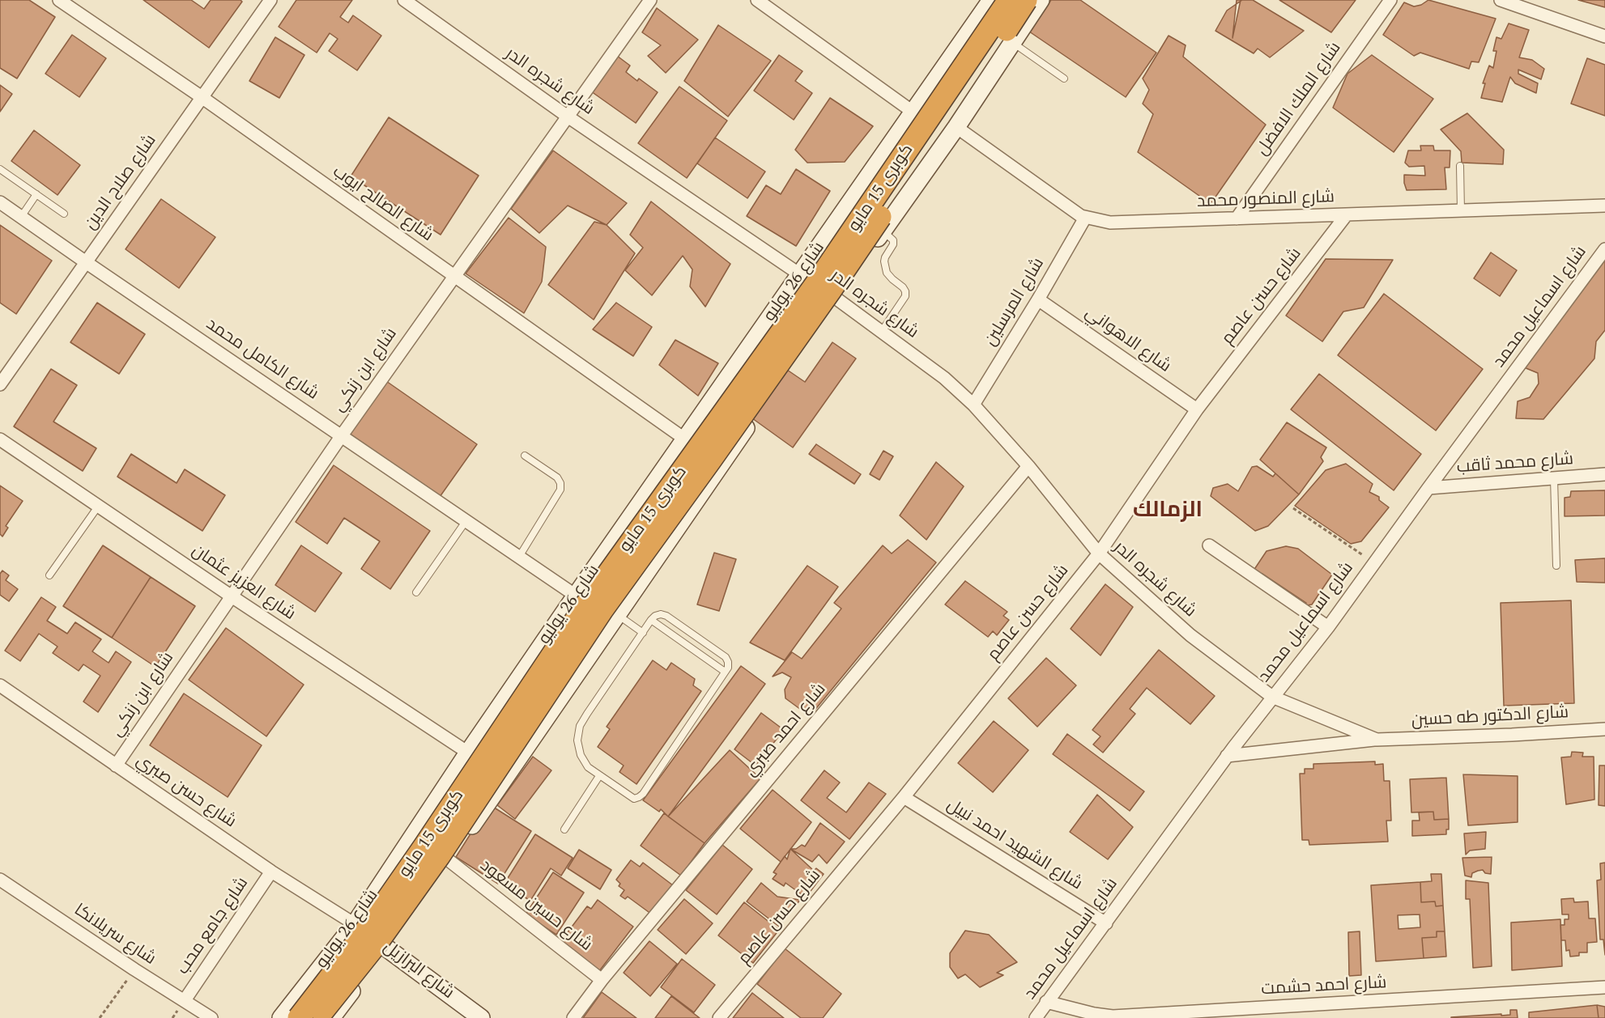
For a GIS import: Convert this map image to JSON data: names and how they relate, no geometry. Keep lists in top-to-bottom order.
{
  "streets": {
    "highway": ["كوبرى 15 مايو"],
    "street": [
      "شارع شجره الدر",
      "شارع الملك الافضل",
      "شارع صلاح الدين",
      "شارع المنصور محمد",
      "شارع الصالح ايوب",
      "شارع 26 يوليو",
      "شارع حسن عاصم",
      "شارع المرسلين",
      "شارع اسماعيل محمد",
      "شارع الاهواني",
      "شارع الكامل محمد",
      "شارع ابن زنكي",
      "شارع محمد ثاقب",
      "شارع العزيز عثمان",
      "شارع الدكتور طه حسين",
      "شارع احمد صبري",
      "شارع حسن صبري",
      "شارع الشهيد احمد نبيل",
      "شارع حسين مسعود",
      "شارع جامع محب",
      "شارع سريلانكا",
      "شارع البرازيل",
      "شارع احمد حشمت"
    ]
  },
  "crossings": [
    ["شارع شجره الدر", "شارع 26 يوليو"],
    ["شارع شجره الدر", "شارع حسن عاصم"],
    ["شارع شجره الدر", "شارع المرسلين"],
    ["شارع شجره الدر", "شارع اسماعيل محمد"],
    ["شارع شجره الدر", "شارع ابن زنكي"],
    ["شارع شجره الدر", "شارع الدكتور طه حسين"],
    ["شارع شجره الدر", "شارع احمد صبري"],
    ["شارع الملك الافضل", "شارع المنصور محمد"],
    ["شارع صلاح الدين", "شارع الصالح ايوب"],
    ["شارع صلاح الدين", "شارع الكامل محمد"],
    ["شارع المنصور محمد", "شارع حسن عاصم"],
    ["شارع المنصور محمد", "شارع المرسلين"],
    ["شارع الصالح ايوب", "شارع 26 يوليو"],
    ["شارع الصالح ايوب", "شارع ابن زنكي"],
    ["شارع 26 يوليو", "شارع الكامل محمد"],
    ["شارع 26 يوليو", "شارع العزيز عثمان"],
    ["شارع 26 يوليو", "شارع حسن صبري"],
    ["شارع 26 يوليو", "شارع البرازيل"],
    ["شارع حسن عاصم", "شارع الاهواني"],
    ["شارع حسن عاصم", "شارع الشهيد احمد نبيل"],
    ["شارع المرسلين", "شارع الاهواني"],
    ["شارع اسماعيل محمد", "شارع محمد ثاقب"],
    ["شارع اسماعيل محمد", "شارع الدكتور طه حسين"],
    ["شارع اسماعيل محمد", "شارع الشهيد احمد نبيل"],
    ["شارع اسماعيل محمد", "شارع احمد حشمت"],
    ["شارع الكامل محمد", "شارع ابن زنكي"],
    ["شارع ابن زنكي", "شارع العزيز عثمان"],
    ["شارع ابن زنكي", "شارع حسن صبري"],
    ["شارع احمد صبري", "شارع حسين مسعود"],
    ["شارع حسن صبري", "شارع جامع محب"],
    ["شارع حسن صبري", "شارع البرازيل"],
    ["شارع جامع محب", "شارع سريلانكا"]
  ],
  "districts": ["الزمالك"]
}
